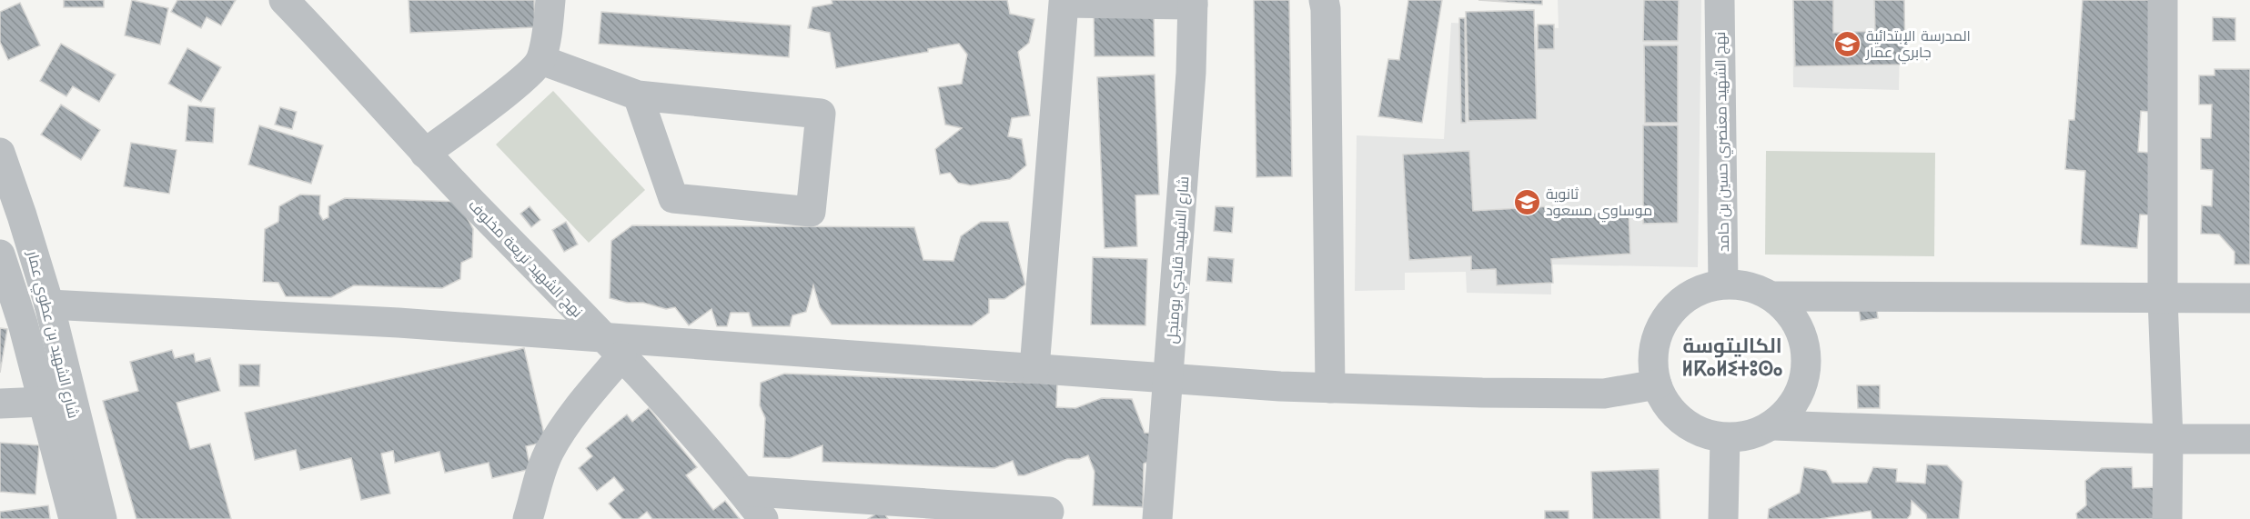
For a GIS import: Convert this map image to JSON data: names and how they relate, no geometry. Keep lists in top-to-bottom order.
{
  "streets": {
    "street": [
      "نهج الشهيد معنصري حسين بن حامد",
      "نهج الشهيد تريعة مخلوف",
      "شارع الشهيد قايدي بومنجل",
      "شارع الشهيد بن عطوي عمار"
    ]
  },
  "districts": ["الكاليتوسة ⵍⴽⴰⵍⵉⵜⵓⵙⴰ"],
  "places": {
    "school or university": ["المدرسة الإبتدائية جابري عمار", "ثانوية موساوي مسعود"]
  }
}
